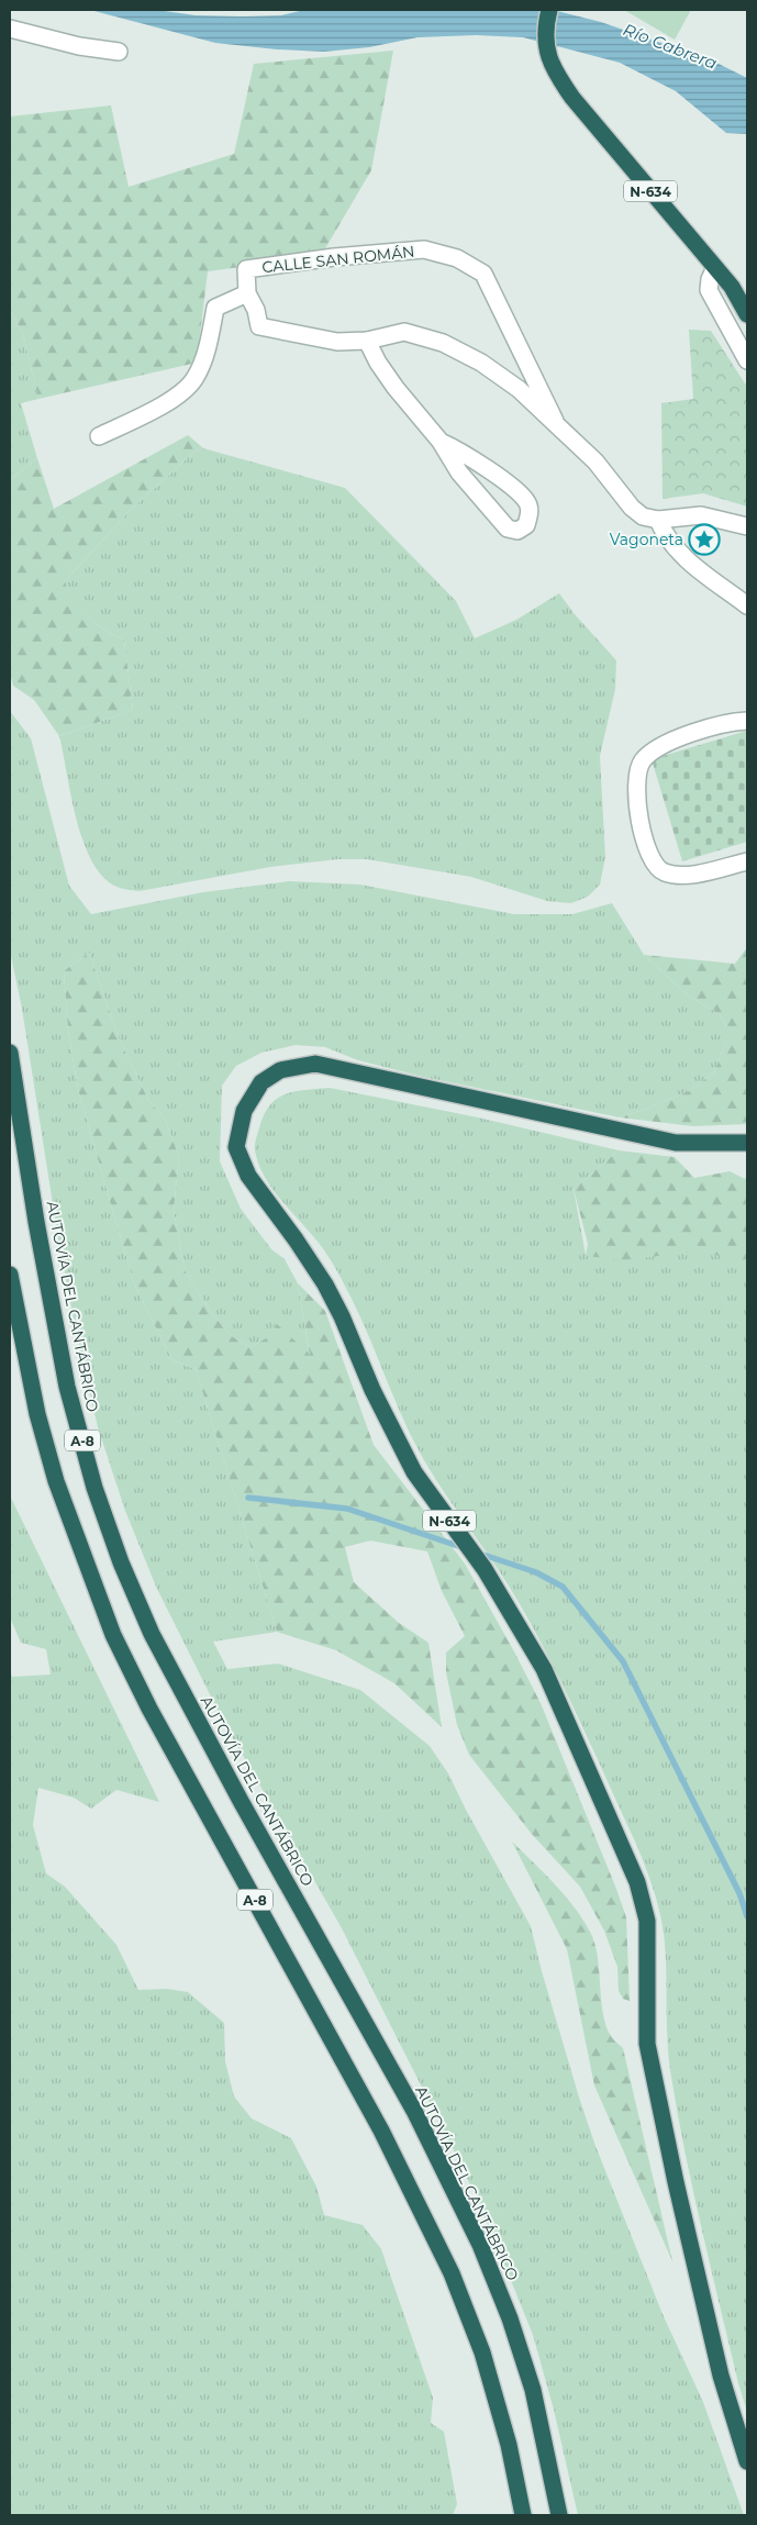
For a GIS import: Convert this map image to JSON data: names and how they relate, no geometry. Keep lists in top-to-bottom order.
{
  "streets": {
    "highway": ["N-634", "AUTOVÍA DEL CANTÁBRICO", "A-8"],
    "street": ["CALLE SAN ROMÁN"]
  },
  "water": ["Río Cabrera"],
  "places": {
    "place": ["Vagoneta"]
  }
}
